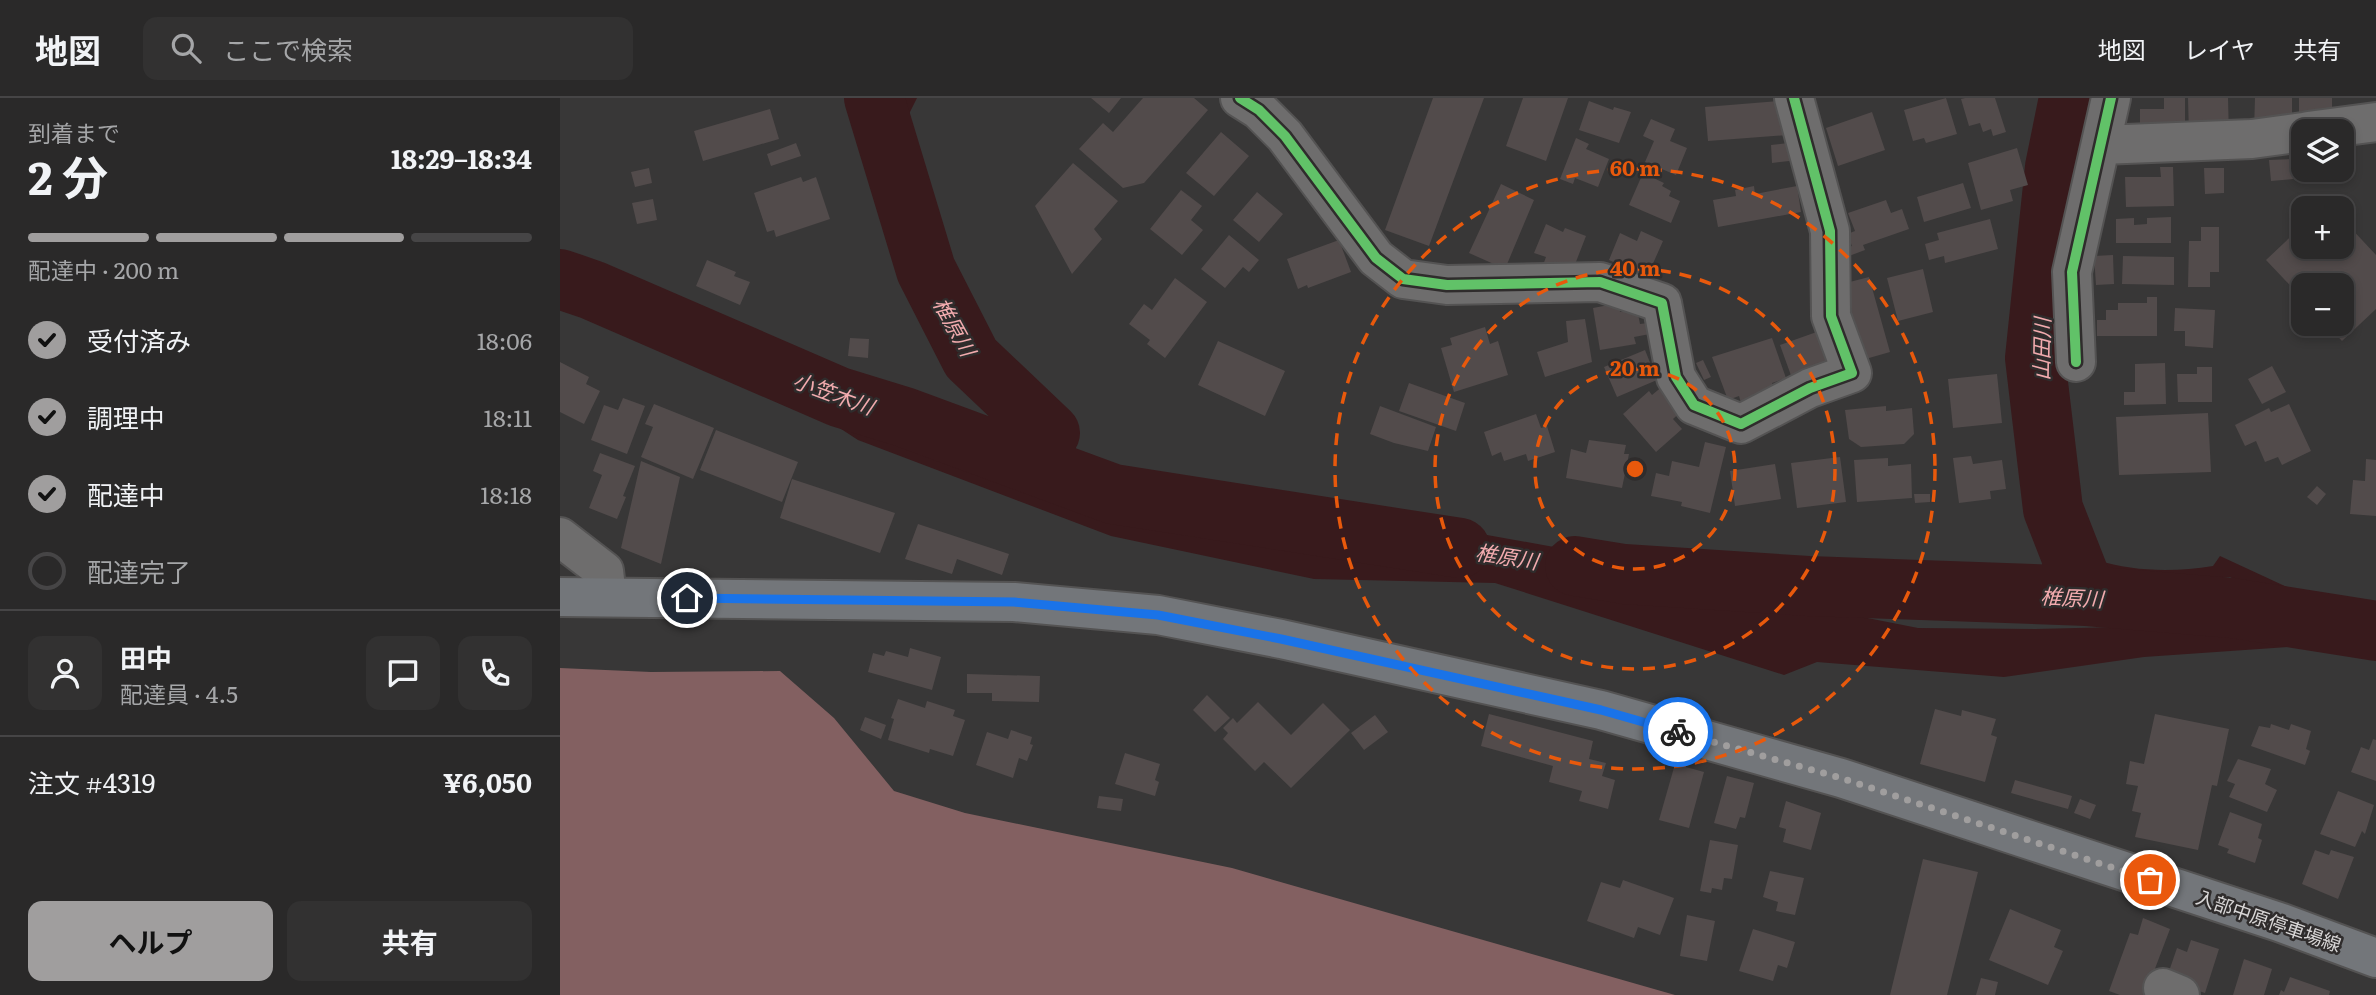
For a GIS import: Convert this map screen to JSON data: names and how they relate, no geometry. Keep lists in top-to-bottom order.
{
  "streets": {
    "main road": ["入部中原停車場線"]
  },
  "water": ["椎原川", "山田川", "小笠木川"],
  "page": {
    "header": "地図",
    "search": "ここで検索",
    "nav": ["地図", "レイヤ", "共有"],
    "heading": ["2 分", "到着まで", "18:29–18:34"],
    "panel": [
      "田中",
      "配達員 · 4.5",
      "注文 #4319",
      "¥6,050"
    ],
    "map_buttons": ["+", "−"],
    "bar": "配達中 · 200 m",
    "list": [
      ["受付済み", "18:06"],
      ["調理中", "18:11"],
      ["配達中", "18:18"],
      "配達完了"
    ],
    "buttons": ["ヘルプ", "共有"]
  },
  "rings": ["60 m", "40 m", "20 m"]
}
